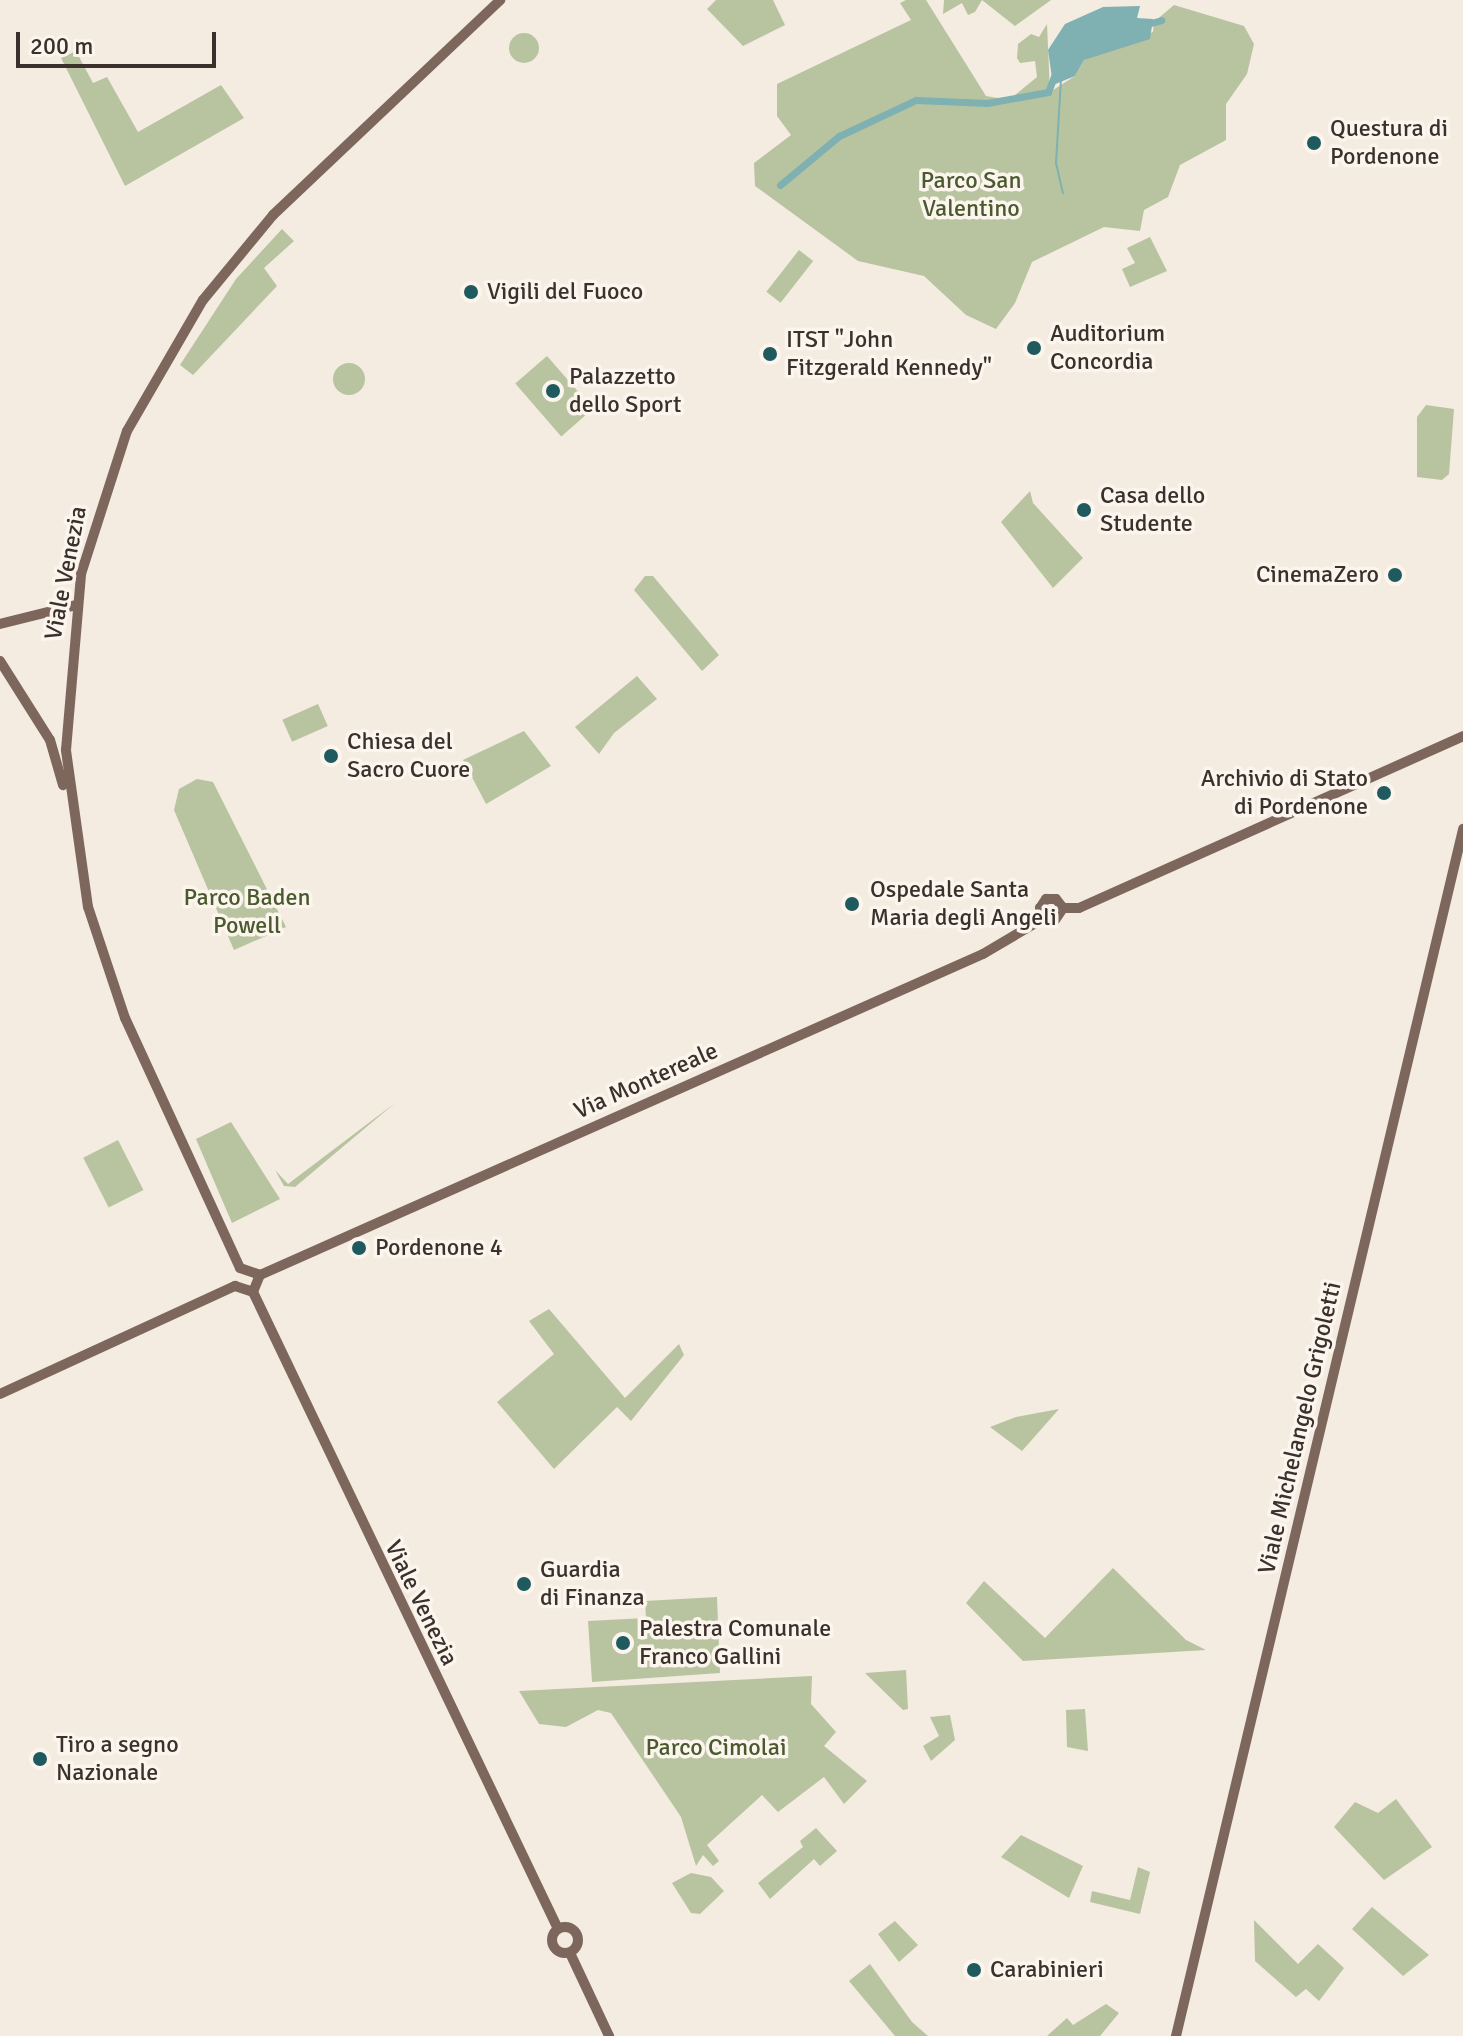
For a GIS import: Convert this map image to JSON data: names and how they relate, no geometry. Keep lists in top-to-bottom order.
{
  "streets": {
    "main road": ["Viale Venezia", "Via Montereale", "Viale Michelangelo Grigoletti"]
  },
  "parks": ["Parco San Valentino", "Parco Baden Powell", "Parco Cimolai"],
  "places": [
    "Questura di Pordenone",
    "Vigili del Fuoco",
    "Auditorium Concordia",
    "ITST \"John Fitzgerald Kennedy\"",
    "Palazzetto dello Sport",
    "Casa dello Studente",
    "CinemaZero",
    "Chiesa del Sacro Cuore",
    "Archivio di Stato di Pordenone",
    "Ospedale Santa Maria degli Angeli",
    "Pordenone 4",
    "Guardia di Finanza",
    "Palestra Comunale Franco Gallini",
    "Tiro a segno Nazionale",
    "Carabinieri"
  ],
  "scale_bar": "200 m"
}
